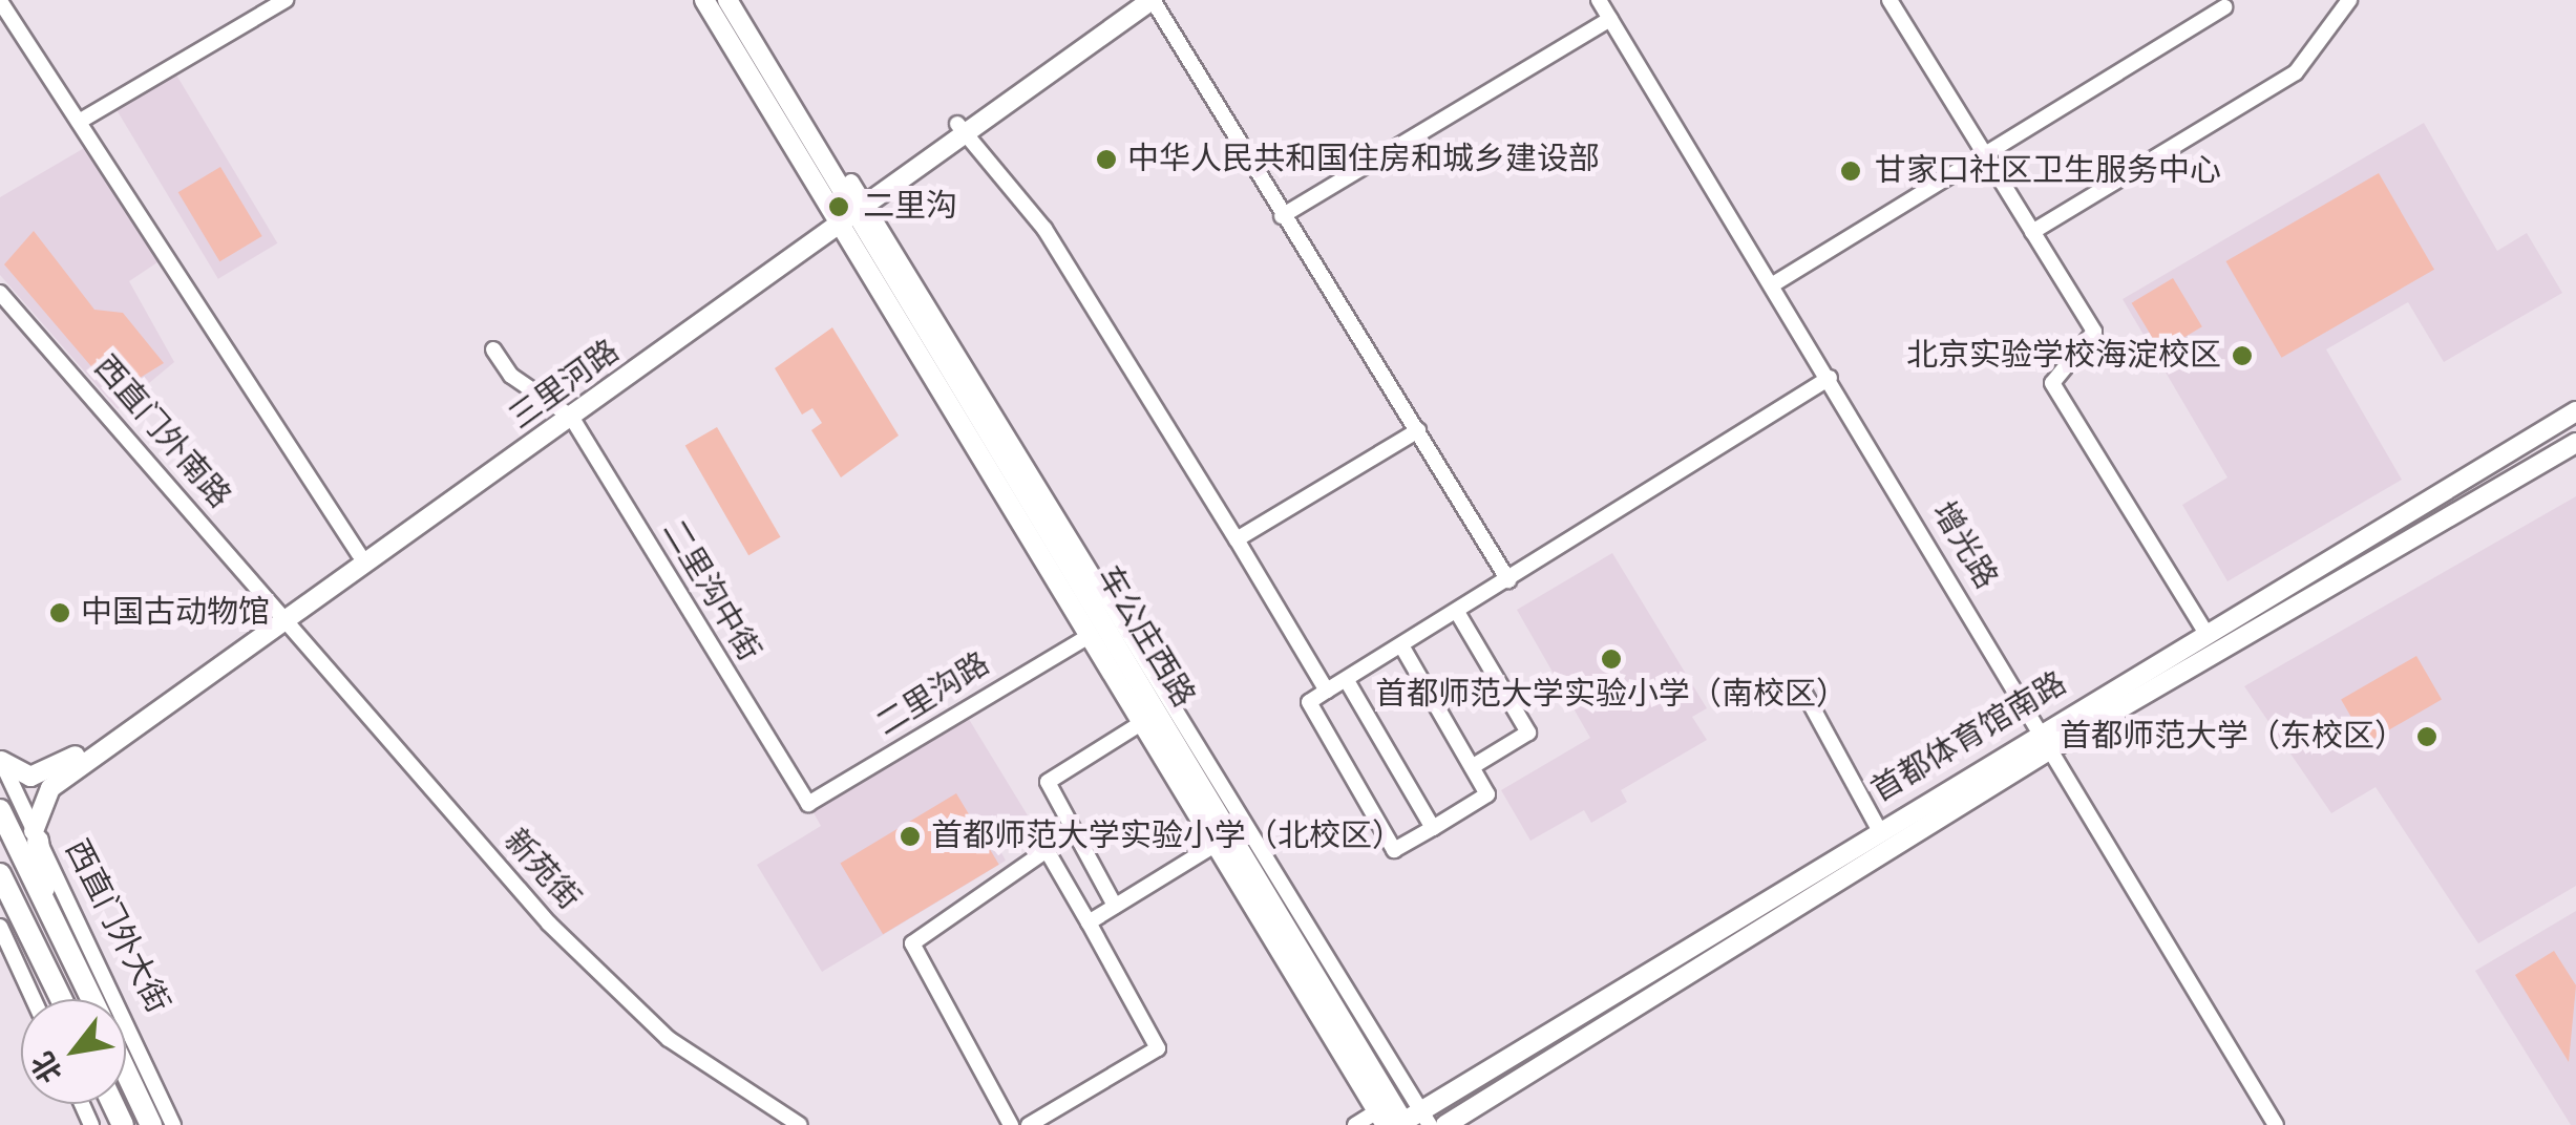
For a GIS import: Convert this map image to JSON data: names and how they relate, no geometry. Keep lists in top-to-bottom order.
{
  "streets": {
    "highway": ["西直门外大街"],
    "main road": ["三里河路", "车公庄西路", "首都体育馆南路"],
    "street": [
      "西直门外南路",
      "增光路",
      "二里沟中街",
      "二里沟路",
      "新苑街"
    ]
  },
  "crossings": [
    ["三里河路", "西直门外南路"],
    ["三里河路", "二里沟中街"],
    ["三里河路", "车公庄西路"],
    ["三里河路", "新苑街"],
    ["三里河路", "西直门外大街"],
    ["西直门外南路", "新苑街"],
    ["增光路", "首都体育馆南路"],
    ["二里沟中街", "二里沟路"],
    ["车公庄西路", "二里沟路"],
    ["车公庄西路", "首都体育馆南路"]
  ],
  "places": [
    "中华人民共和国住房和城乡建设部",
    "甘家口社区卫生服务中心",
    "二里沟",
    "北京实验学校海淀校区",
    "中国古动物馆",
    "首都师范大学实验小学（南校区）",
    "首都师范大学（东校区）",
    "首都师范大学实验小学（北校区）"
  ],
  "north": "bottom left"
}
